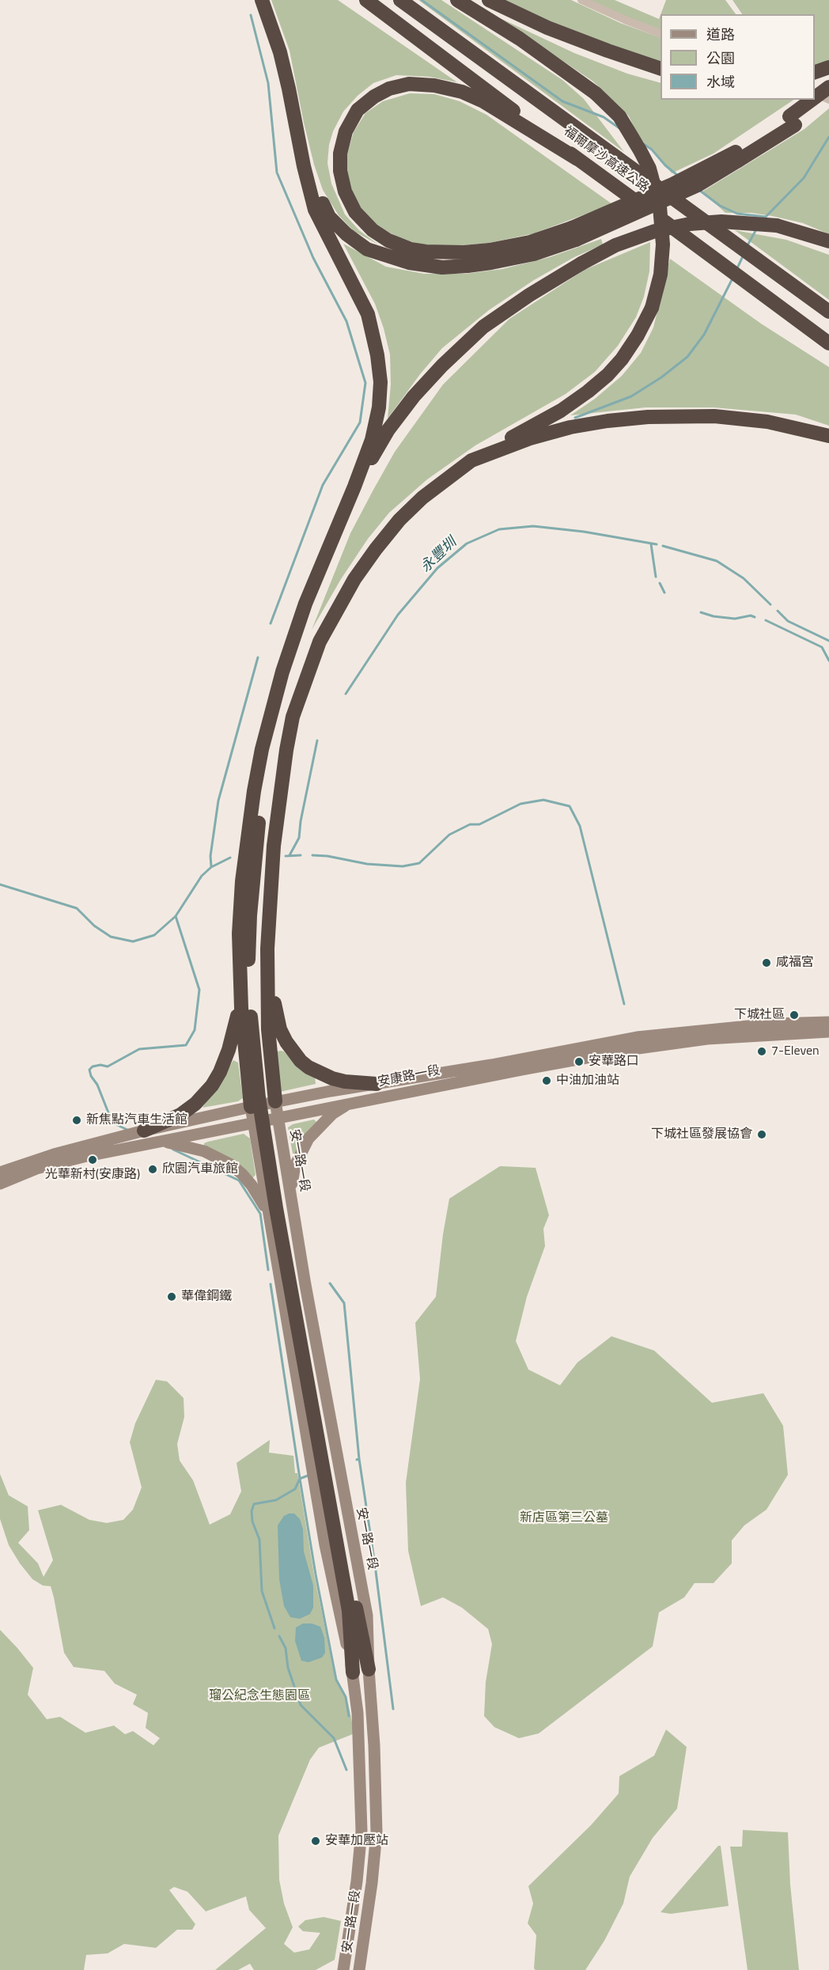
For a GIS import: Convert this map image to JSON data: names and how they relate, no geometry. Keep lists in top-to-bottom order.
{
  "streets": {
    "highway": ["福爾摩沙高速公路"],
    "street": ["安康路一段", "安一路一段"]
  },
  "crossings": [
    ["安康路一段", "安一路一段"]
  ],
  "water": ["永豐圳"],
  "parks": ["新店區第三公墓", "瑠公紀念生態園區"],
  "places": [
    "咸福宮",
    "下城社區",
    "7-Eleven",
    "安華路口",
    "中油加油站",
    "新焦點汽車生活館",
    "下城社區發展協會",
    "光華新村(安康路)",
    "欣園汽車旅館",
    "華偉鋼鐵",
    "安華加壓站"
  ],
  "legend": ["道路", "公園", "水域"]
}
